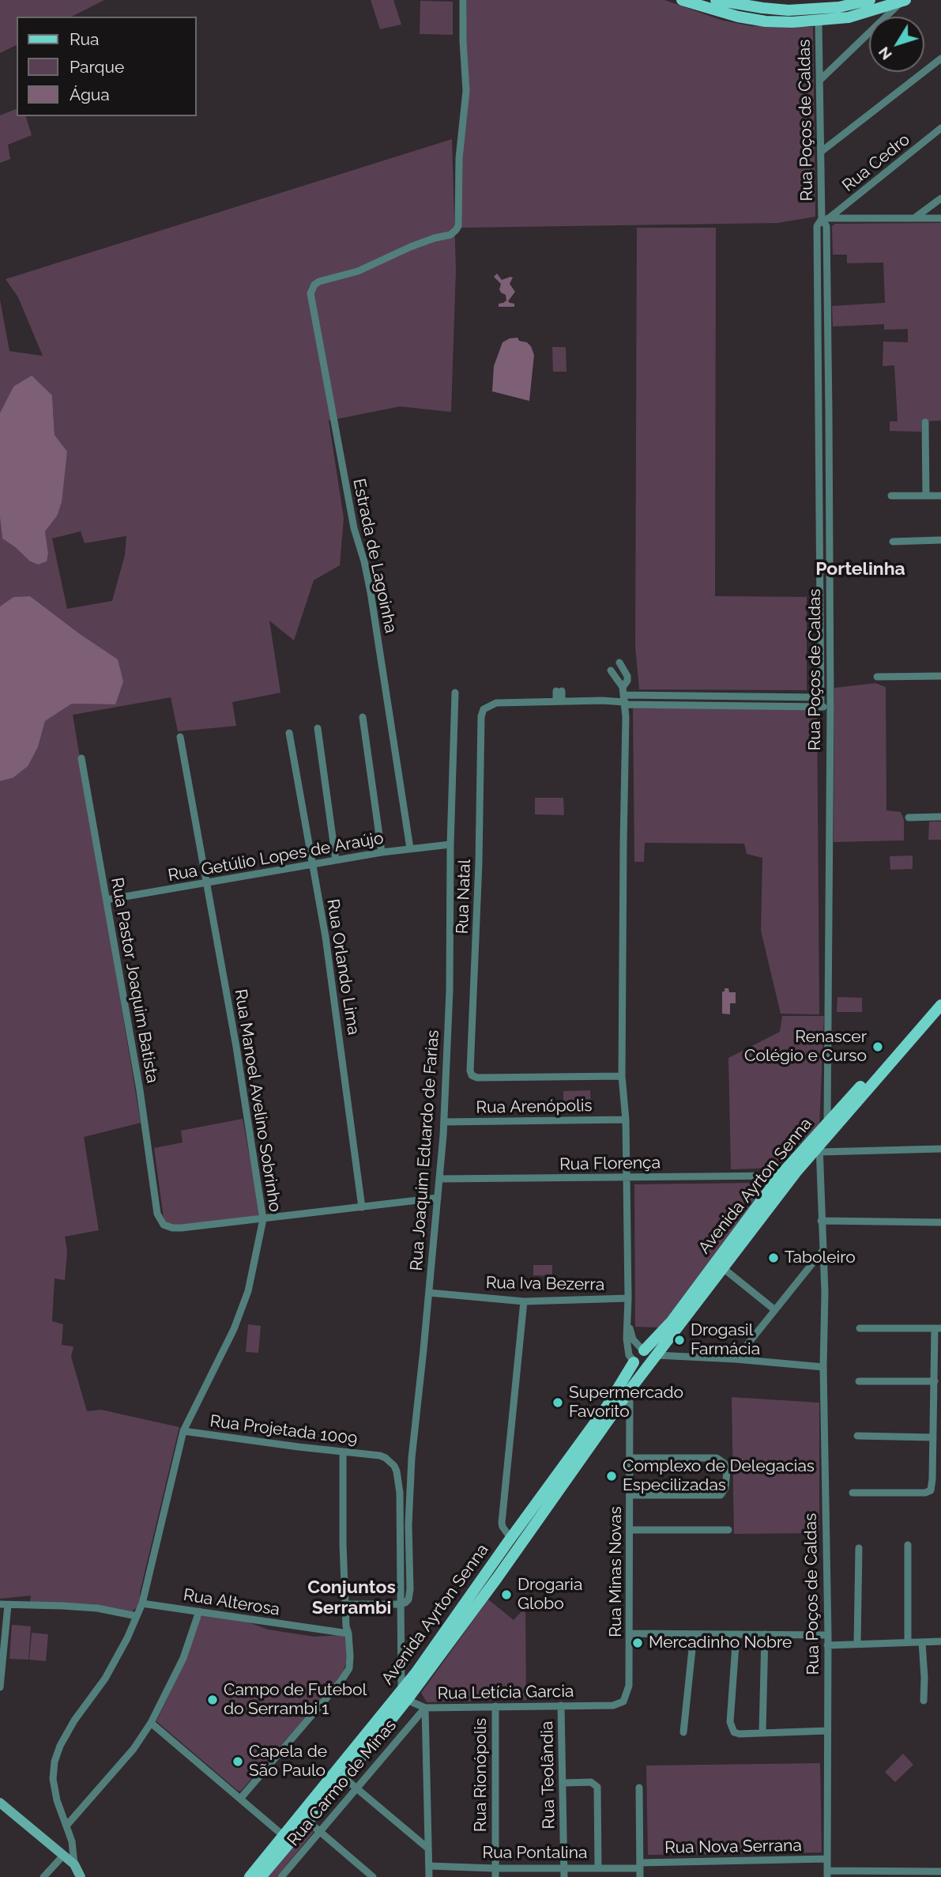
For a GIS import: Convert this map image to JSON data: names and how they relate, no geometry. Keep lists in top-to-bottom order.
{
  "streets": {
    "main road": ["Avenida Ayrton Senna"],
    "street": [
      "Rua Poços de Caldas",
      "Rua Cedro",
      "Estrada de Lagoinha",
      "Rua Getúlio Lopes de Araújo",
      "Rua Natal",
      "Rua Orlando Lima",
      "Rua Pastor Joaquim Batista",
      "Rua Manoel Avelino Sobrinho",
      "Rua Arenópolis",
      "Rua Joaquim Eduardo de Farias",
      "Rua Florença",
      "Rua Iva Bezerra",
      "Rua Projetada 1009",
      "Rua Minas Novas",
      "Rua Alterosa",
      "Rua Letícia Garcia",
      "Rua Rionópolis",
      "Rua Teolândia",
      "Rua Carmo de Minas",
      "Rua Nova Serrana",
      "Rua Pontalina"
    ]
  },
  "crossings": [
    ["Rua Poços de Caldas", "Rua Cedro"],
    ["Rua Poços de Caldas", "Avenida Ayrton Senna"],
    ["Rua Poços de Caldas", "Rua Nova Serrana"],
    ["Estrada de Lagoinha", "Rua Getúlio Lopes de Araújo"],
    ["Rua Getúlio Lopes de Araújo", "Rua Orlando Lima"],
    ["Rua Getúlio Lopes de Araújo", "Rua Pastor Joaquim Batista"],
    ["Rua Getúlio Lopes de Araújo", "Rua Manoel Avelino Sobrinho"],
    ["Rua Getúlio Lopes de Araújo", "Rua Joaquim Eduardo de Farias"],
    ["Rua Pastor Joaquim Batista", "Rua Manoel Avelino Sobrinho"],
    ["Rua Manoel Avelino Sobrinho", "Rua Projetada 1009"],
    ["Rua Manoel Avelino Sobrinho", "Rua Alterosa"],
    ["Rua Arenópolis", "Rua Joaquim Eduardo de Farias"],
    ["Rua Joaquim Eduardo de Farias", "Rua Florença"],
    ["Rua Joaquim Eduardo de Farias", "Avenida Ayrton Senna"],
    ["Rua Joaquim Eduardo de Farias", "Rua Iva Bezerra"],
    ["Rua Joaquim Eduardo de Farias", "Rua Projetada 1009"],
    ["Rua Joaquim Eduardo de Farias", "Rua Letícia Garcia"],
    ["Rua Florença", "Avenida Ayrton Senna"],
    ["Avenida Ayrton Senna", "Rua Minas Novas"],
    ["Avenida Ayrton Senna", "Rua Letícia Garcia"],
    ["Rua Minas Novas", "Rua Letícia Garcia"],
    ["Rua Letícia Garcia", "Rua Rionópolis"],
    ["Rua Letícia Garcia", "Rua Teolândia"],
    ["Rua Letícia Garcia", "Rua Carmo de Minas"],
    ["Rua Rionópolis", "Rua Pontalina"],
    ["Rua Teolândia", "Rua Pontalina"],
    ["Rua Nova Serrana", "Rua Pontalina"]
  ],
  "districts": ["Portelinha", "Conjuntos Serrambi"],
  "places": [
    "Renascer Colégio e Curso",
    "Taboleiro",
    "Drogasil Farmácia",
    "Supermercado Favorito",
    "Complexo de Delegacias Especilizadas",
    "Drogaria Globo",
    "Mercadinho Nobre",
    "Campo de Futebol do Serrambi 1",
    "Capela de São Paulo"
  ],
  "legend": ["Rua", "Parque", "Água"],
  "north": "bottom left"
}
